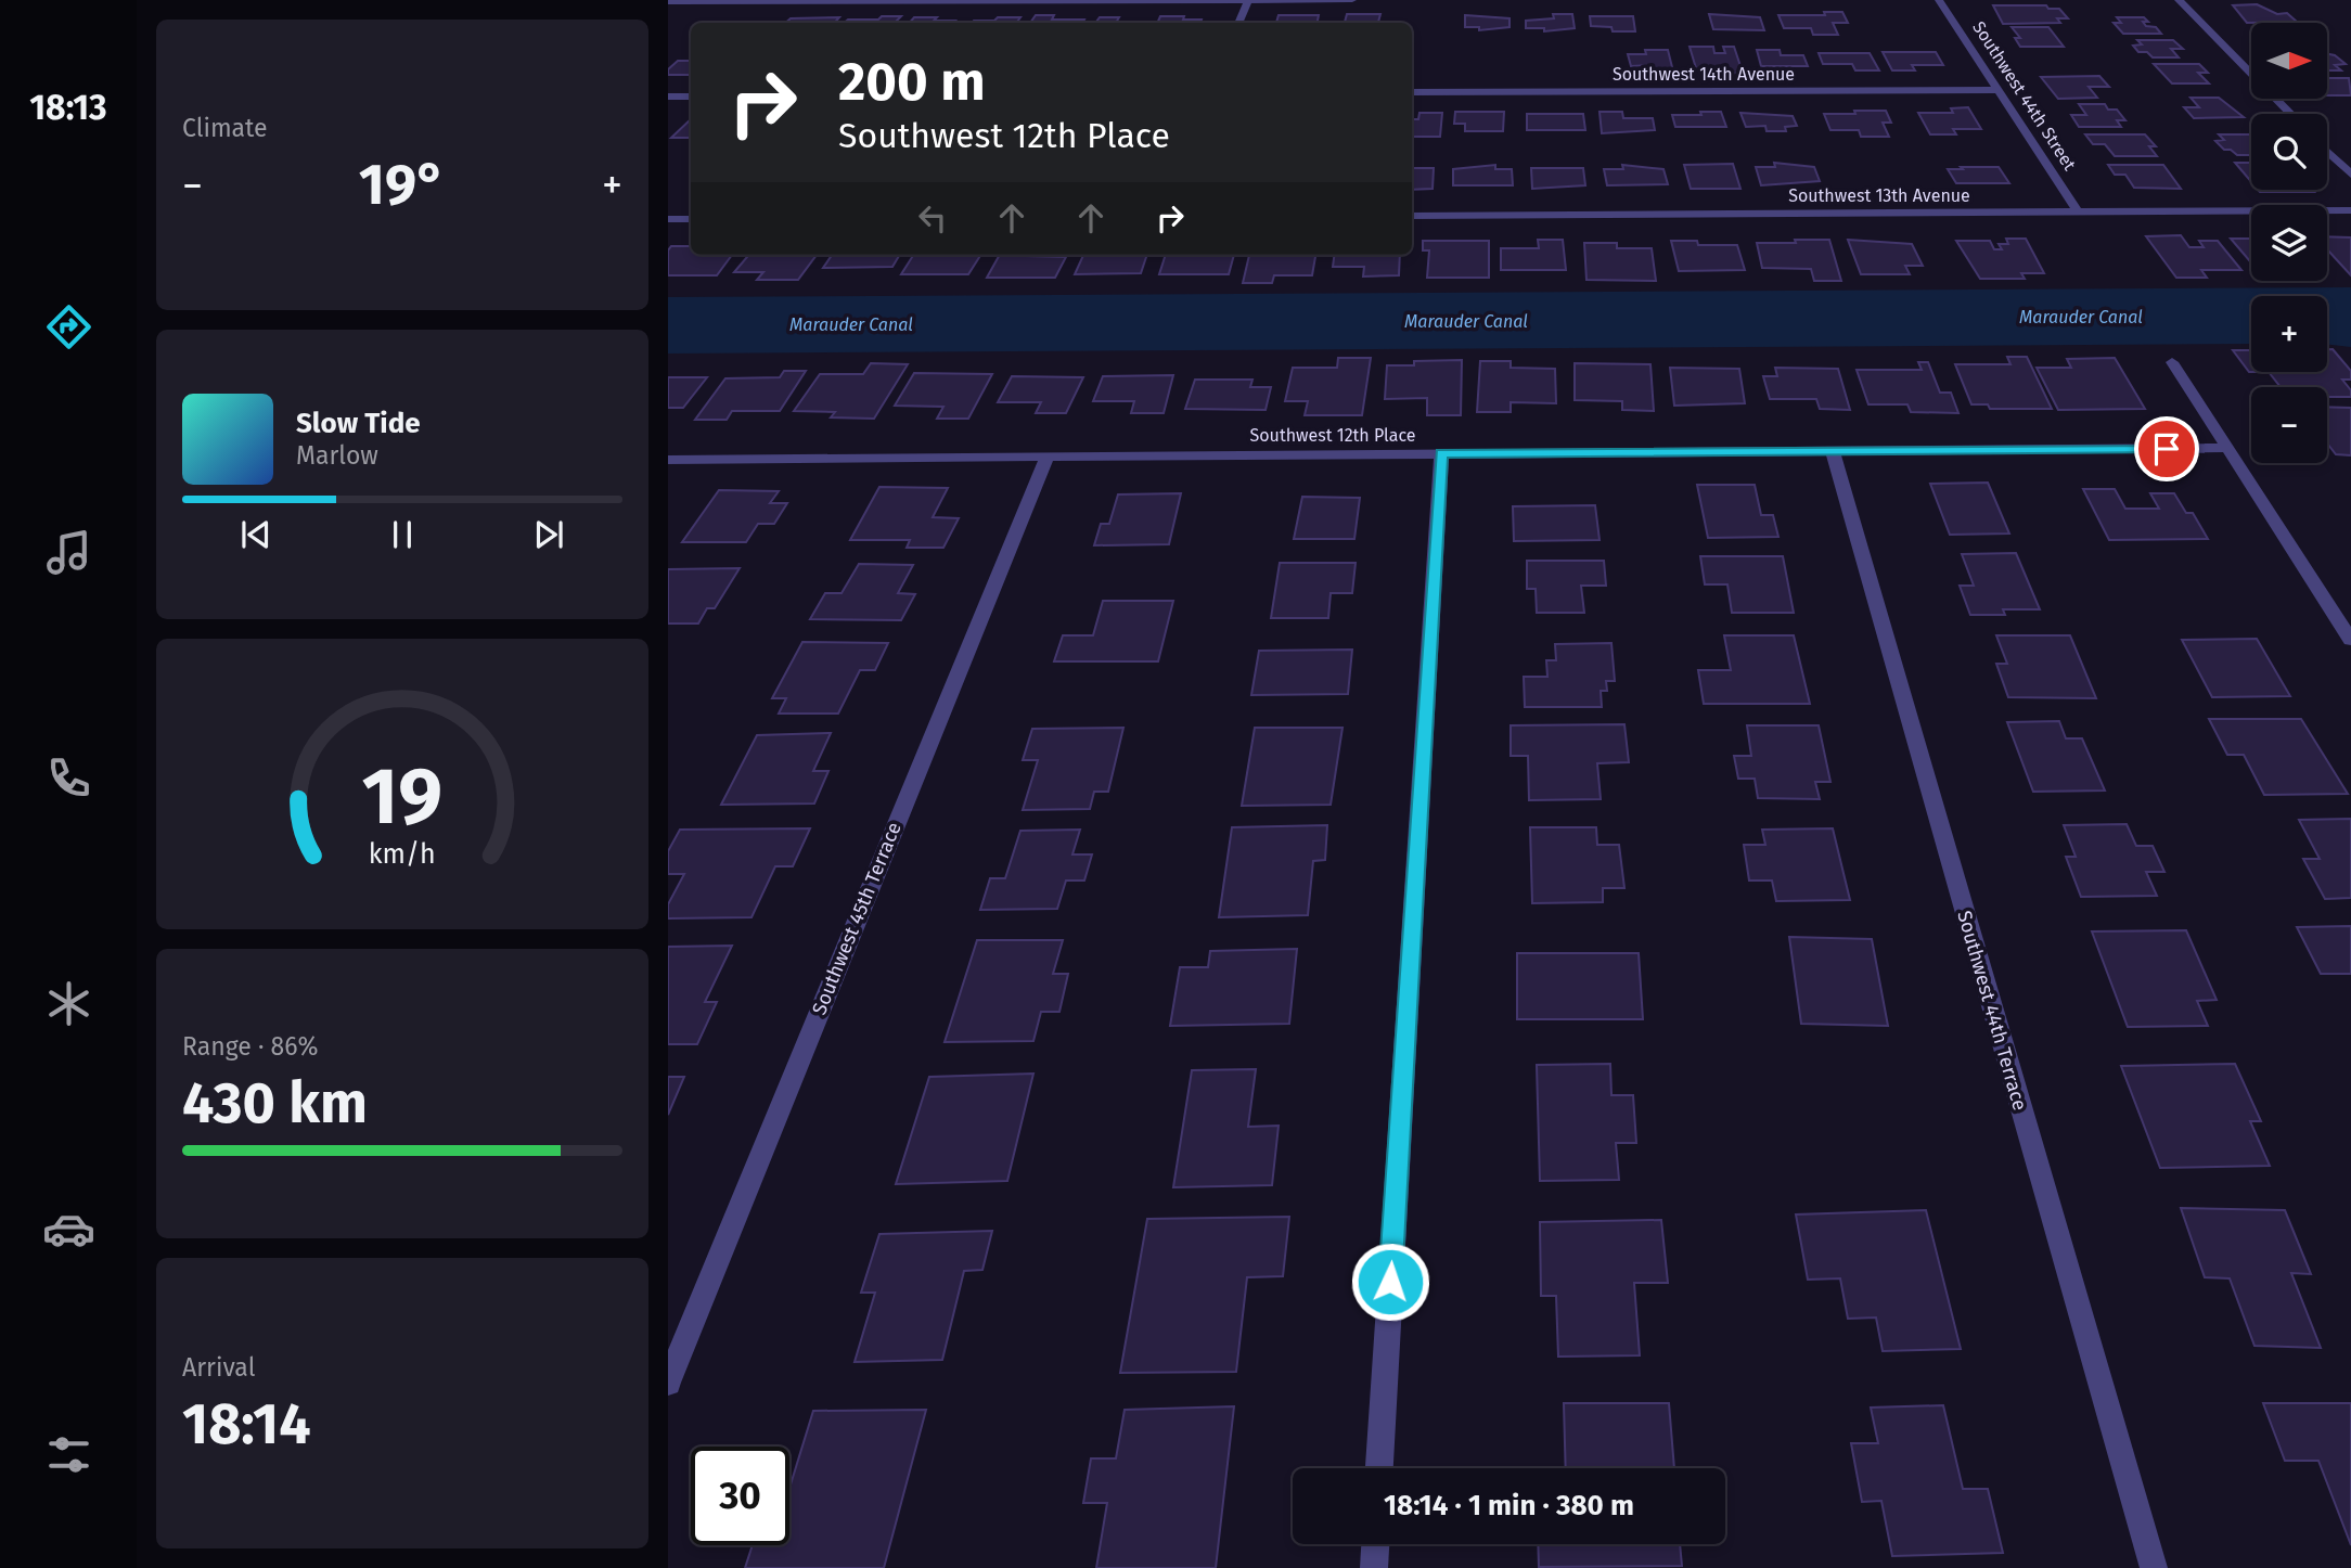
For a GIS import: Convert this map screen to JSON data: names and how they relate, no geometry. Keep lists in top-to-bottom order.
{
  "streets": {
    "street": [
      "Southwest 14th Avenue",
      "Southwest 44th Street",
      "Southwest 13th Avenue",
      "Southwest 12th Place",
      "Southwest 45th Terrace",
      "Southwest 44th Terrace"
    ]
  },
  "crossings": [
    ["Southwest 14th Avenue", "Southwest 44th Street"],
    ["Southwest 44th Street", "Southwest 13th Avenue"],
    ["Southwest 12th Place", "Southwest 45th Terrace"],
    ["Southwest 12th Place", "Southwest 44th Terrace"]
  ],
  "water": ["Marauder Canal"],
  "north": "right",
  "page": {
    "tabs": "18:13",
    "tile": [
      "Climate",
      ["Range · 86%", "430 km"],
      ["Arrival", "18:14"]
    ],
    "map_buttons": ["+", "−"],
    "turn": ["200 m", "Southwest 12th Place"],
    "heat": ["−", "19°", "+"],
    "song": ["Slow Tide", "Marlow"],
    "limit": "30",
    "trip": "18:14 · 1 min · 380 m",
    "gauge": ["19", "km/h"]
  }
}
